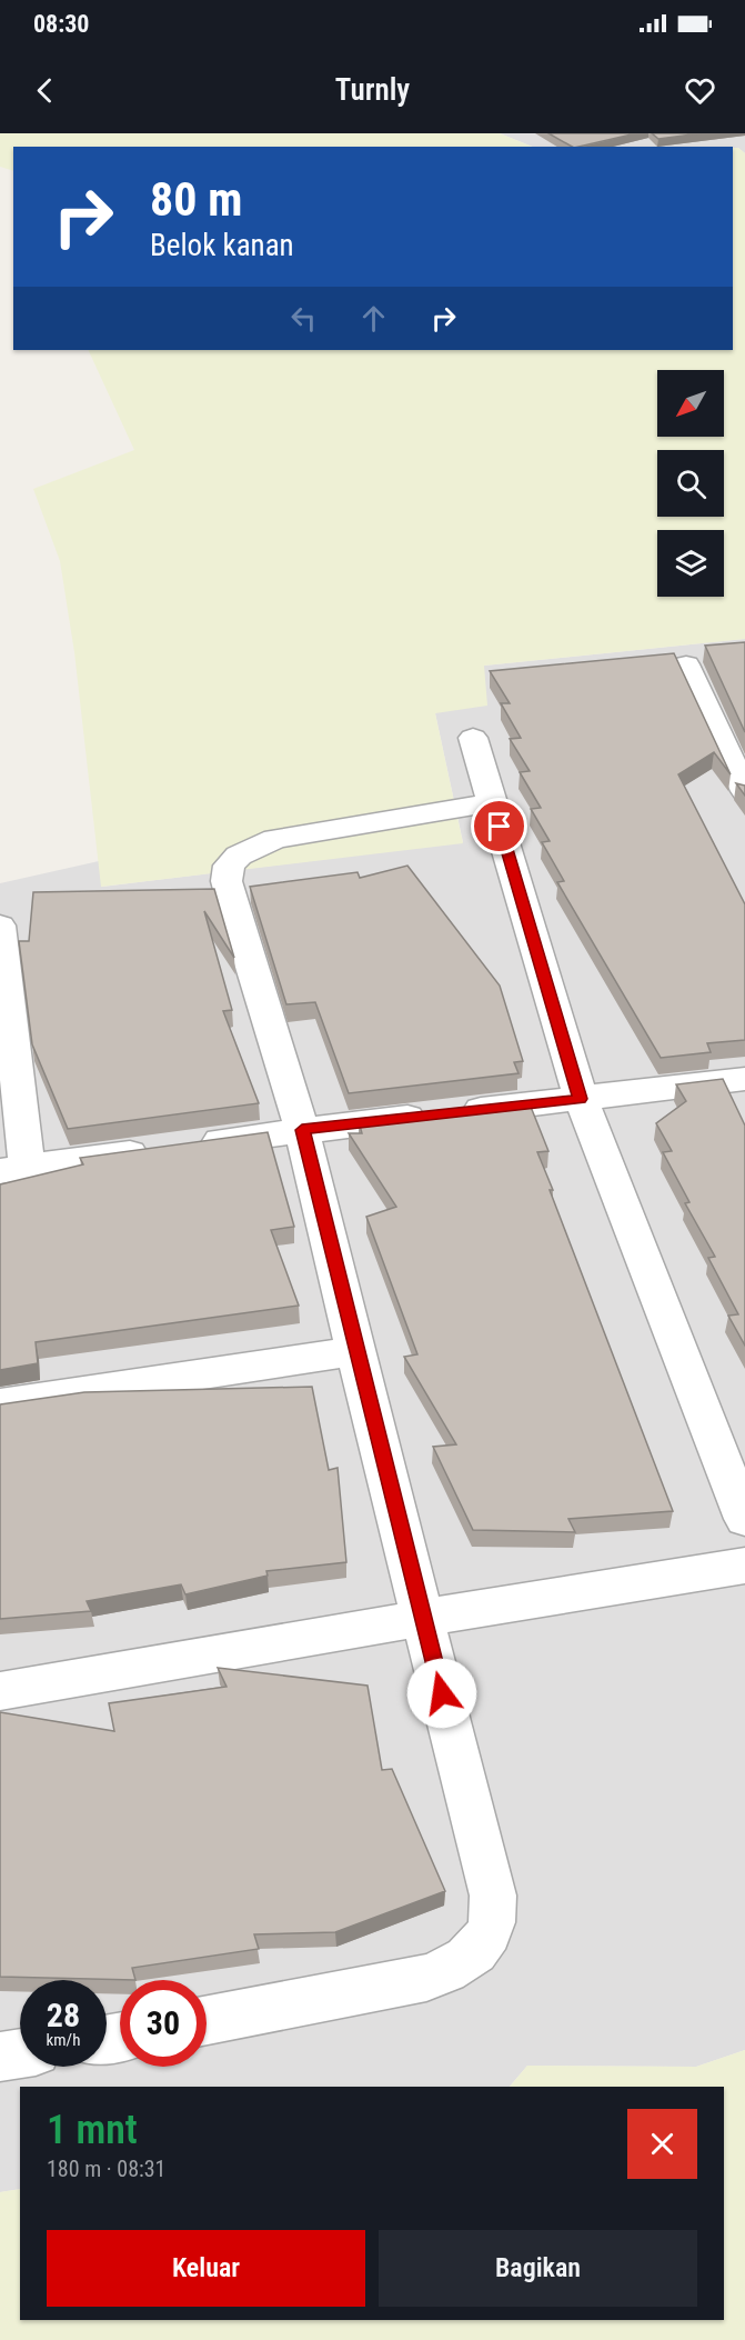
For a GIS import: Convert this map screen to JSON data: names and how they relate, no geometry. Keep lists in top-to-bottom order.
{
  "north": "bottom left",
  "page": {
    "status": "08:30",
    "header": "Turnly",
    "turn": ["80 m", "Belok kanan"],
    "speed": "28 km/h",
    "limit": "30",
    "heading": ["1 mnt", "180 m · 08:31"],
    "buttons": ["Keluar", "Bagikan"]
  }
}
